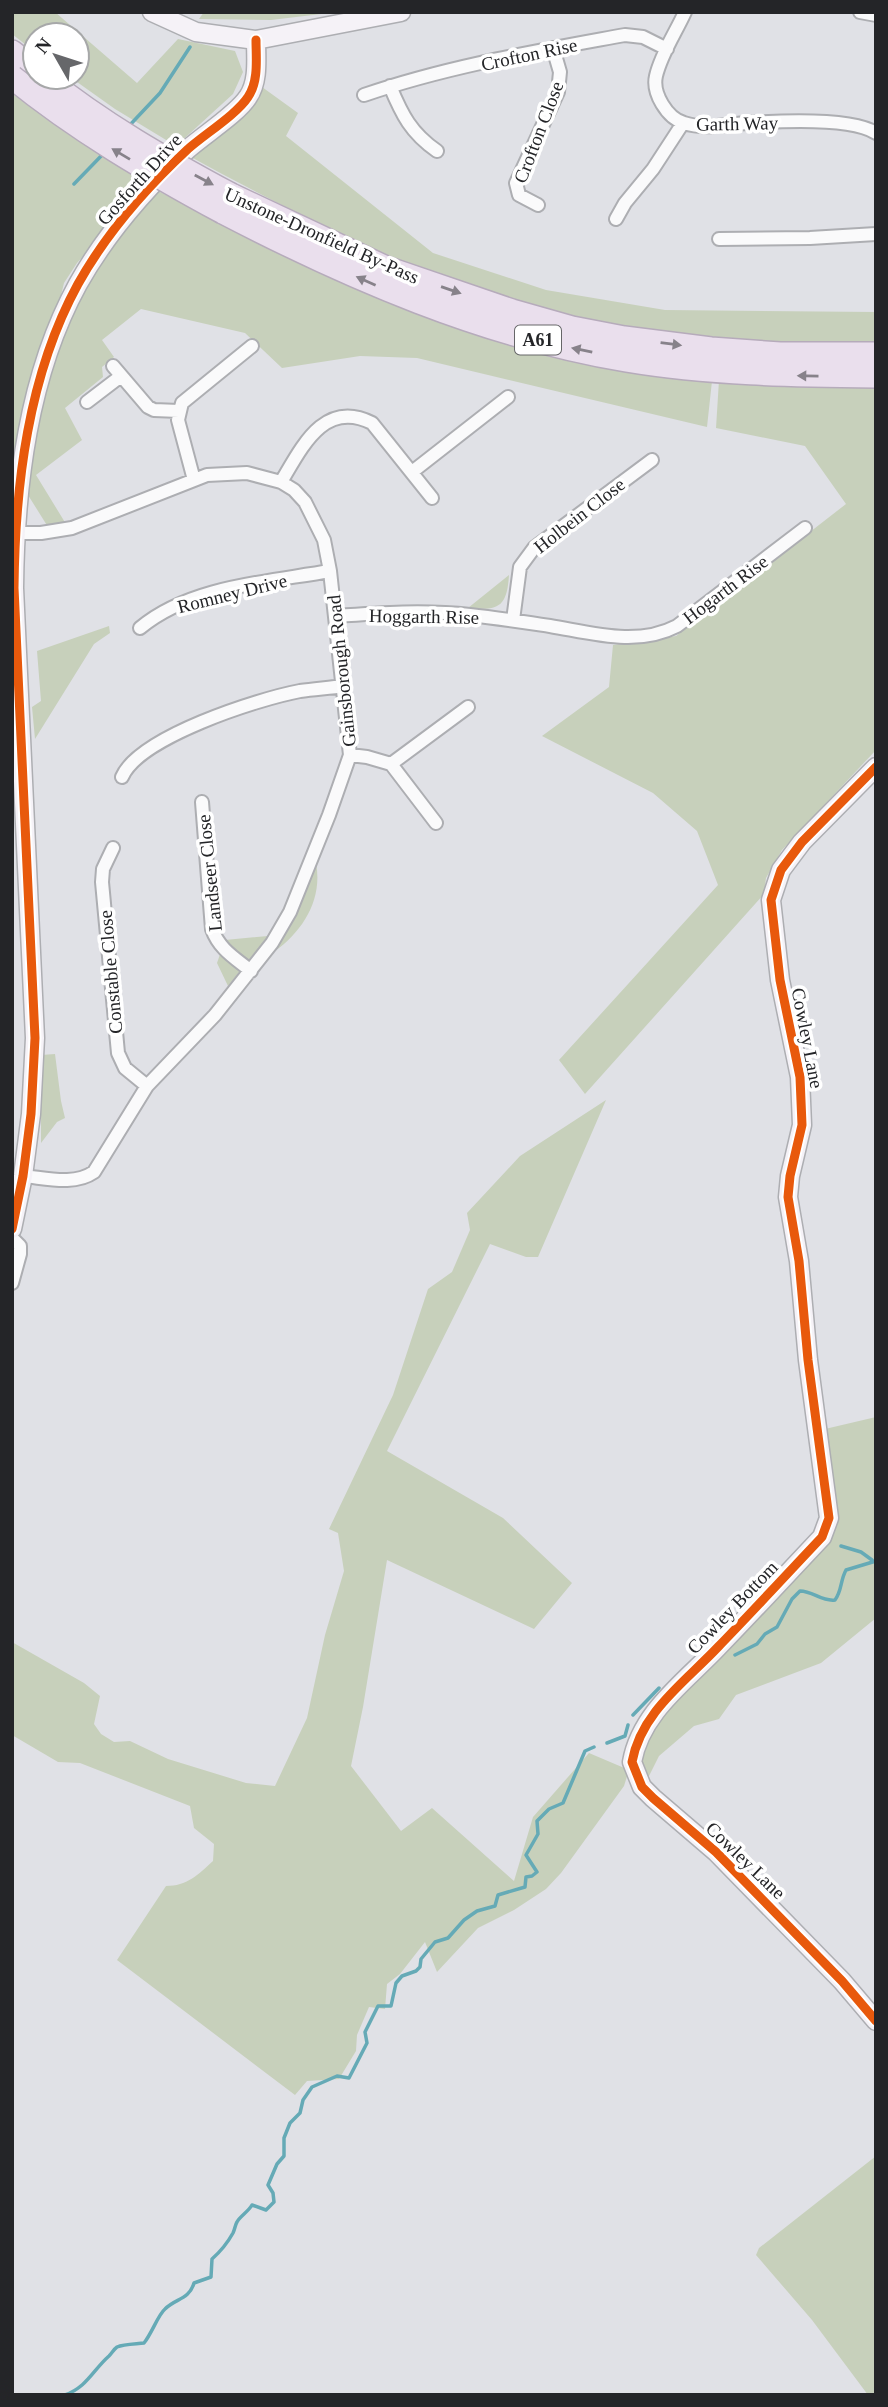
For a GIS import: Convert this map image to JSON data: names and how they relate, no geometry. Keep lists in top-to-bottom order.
{
  "streets": {
    "highway": ["Unstone-Dronfield By-Pass", "A61"],
    "street": [
      "Crofton Rise",
      "Garth Way",
      "Crofton Close",
      "Gosforth Drive",
      "Holbein Close",
      "Hogarth Rise",
      "Romney Drive",
      "Hoggarth Rise",
      "Gainsborough Road",
      "Landseer Close",
      "Constable Close",
      "Cowley Lane",
      "Cowley Bottom"
    ]
  },
  "crossings": [
    ["Crofton Rise", "Garth Way"],
    ["Crofton Rise", "Crofton Close"],
    ["Gosforth Drive", "Gainsborough Road"],
    ["Holbein Close", "Hogarth Rise"],
    ["Holbein Close", "Hoggarth Rise"],
    ["Hogarth Rise", "Hoggarth Rise"],
    ["Romney Drive", "Gainsborough Road"],
    ["Hoggarth Rise", "Gainsborough Road"],
    ["Gainsborough Road", "Landseer Close"],
    ["Gainsborough Road", "Constable Close"],
    ["Cowley Lane", "Cowley Bottom"]
  ],
  "north": "top left"
}
